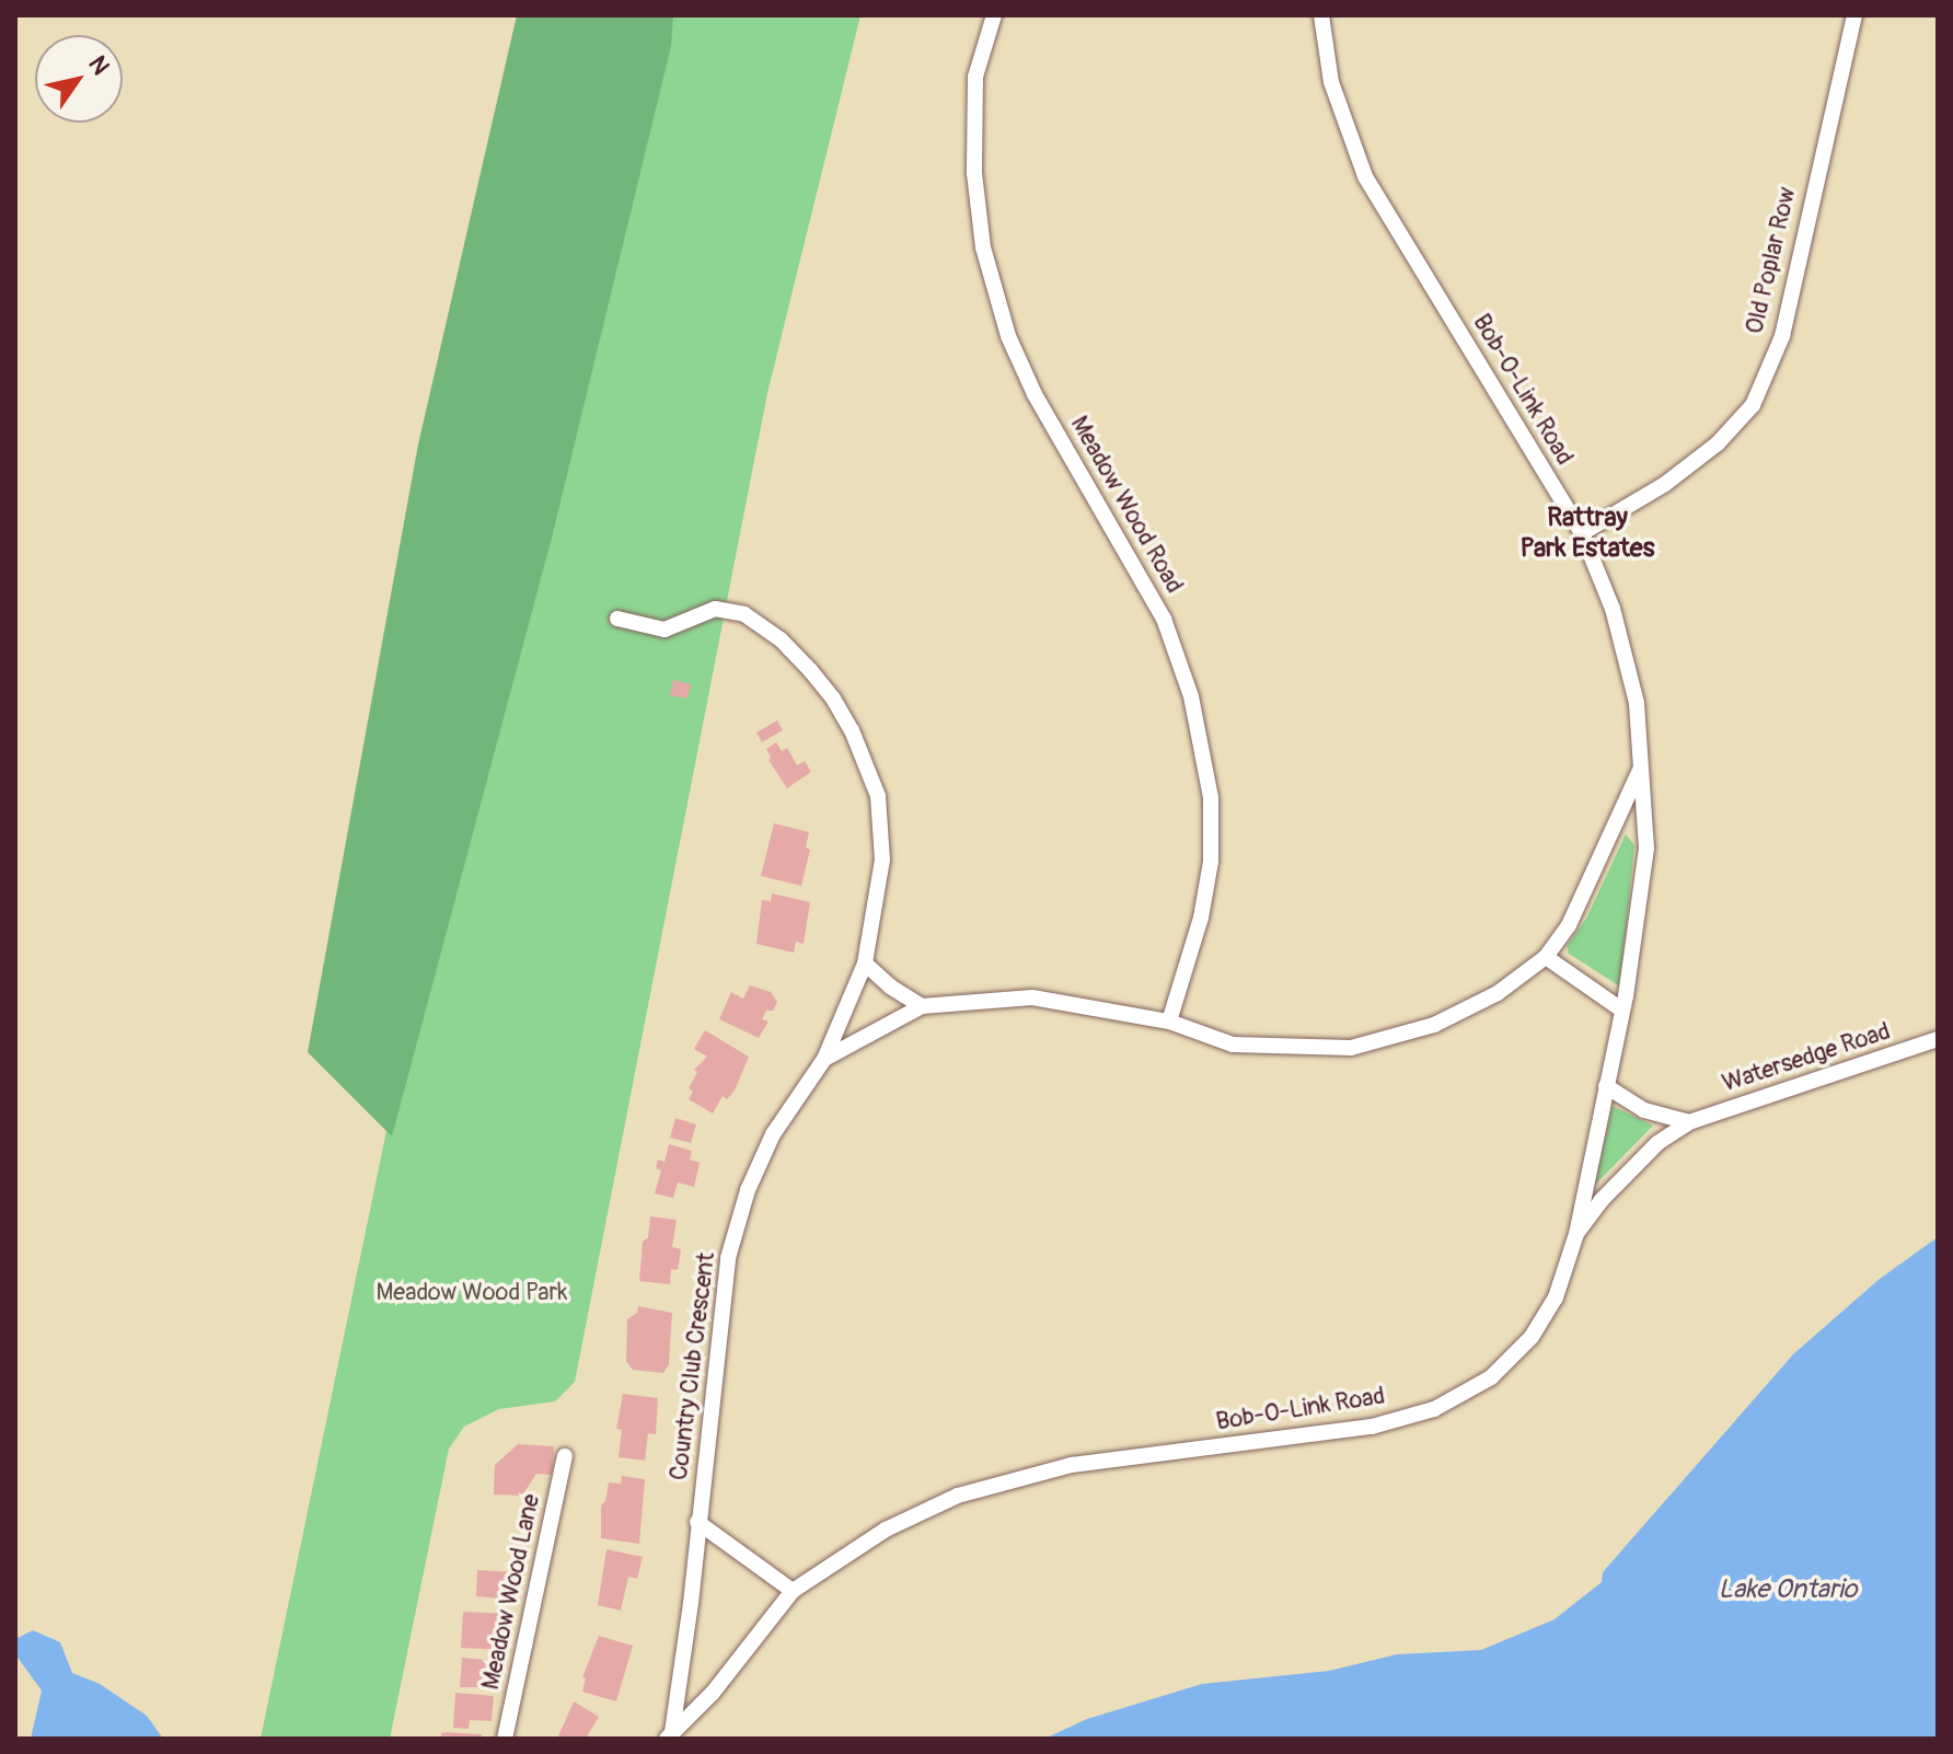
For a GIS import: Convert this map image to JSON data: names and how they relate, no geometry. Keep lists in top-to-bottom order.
{
  "streets": {
    "street": [
      "Old Poplar Row",
      "Bob-O-Link Road",
      "Meadow Wood Road",
      "Watersedge Road",
      "Country Club Crescent",
      "Meadow Wood Lane"
    ]
  },
  "crossings": [
    ["Old Poplar Row", "Bob-O-Link Road"],
    ["Bob-O-Link Road", "Watersedge Road"],
    ["Bob-O-Link Road", "Country Club Crescent"],
    ["Meadow Wood Road", "Country Club Crescent"]
  ],
  "districts": ["Rattray Park Estates"],
  "water": ["Lake Ontario"],
  "parks": ["Meadow Wood Park"],
  "north": "top right"
}
